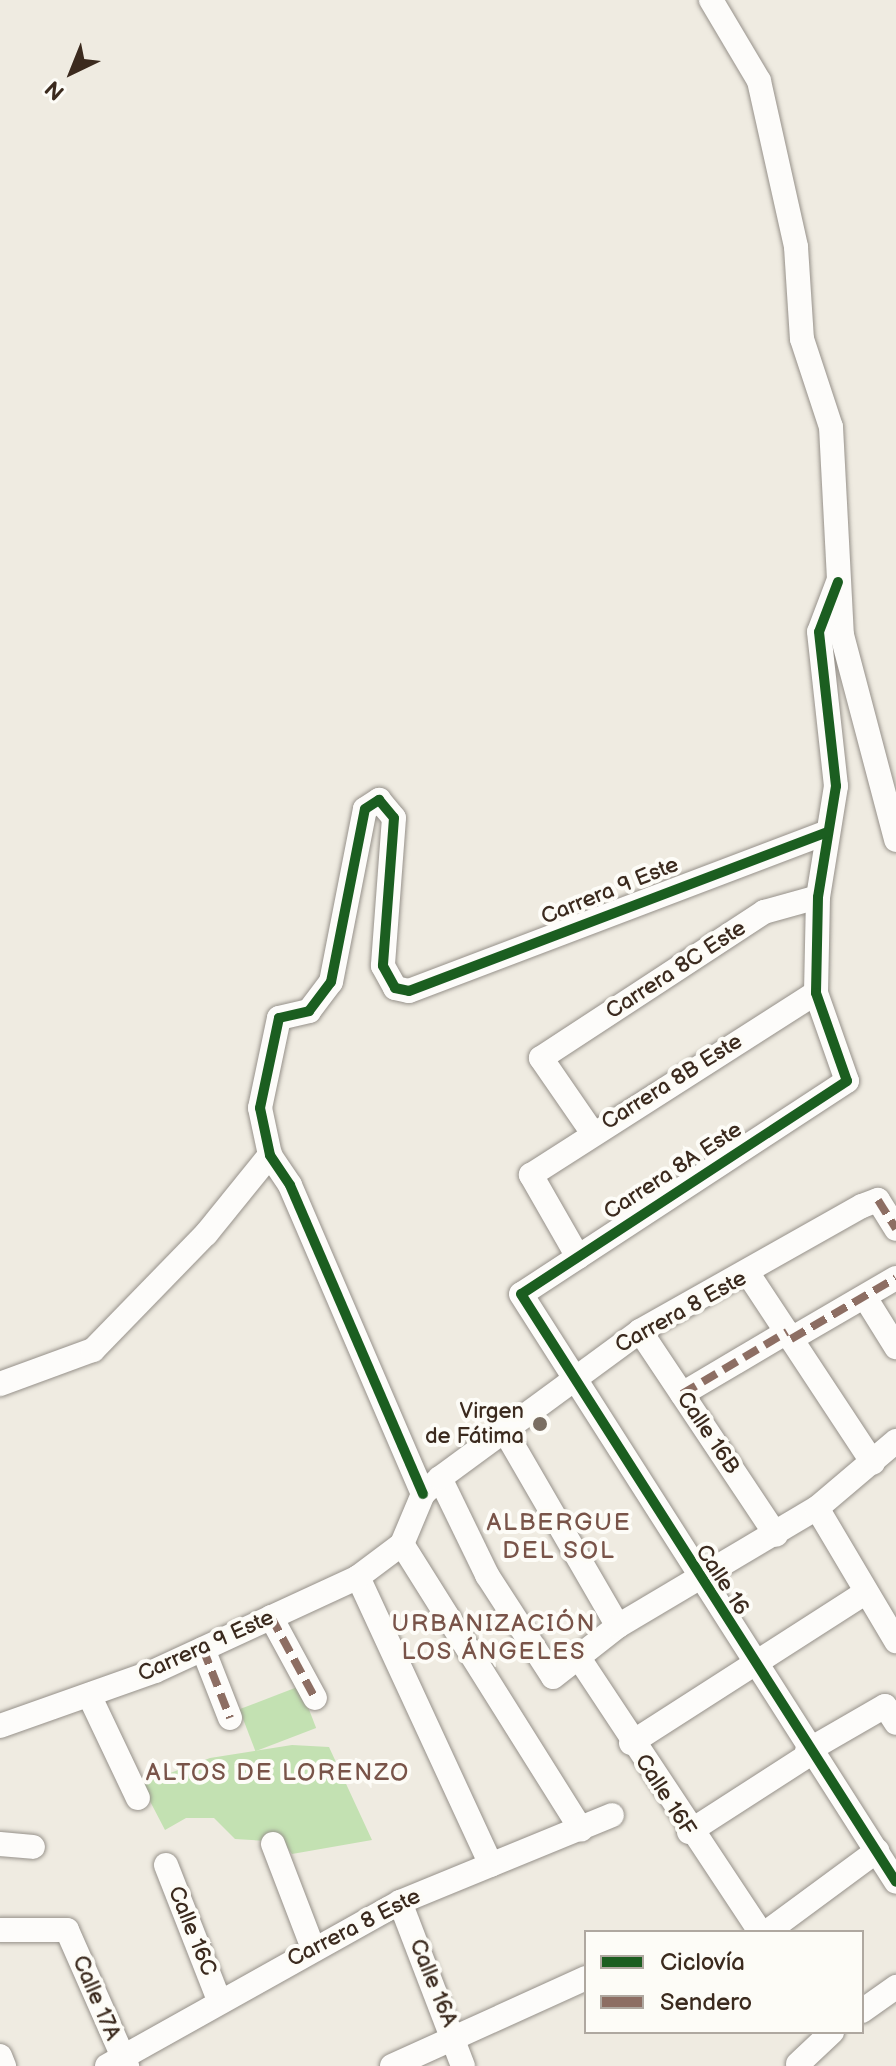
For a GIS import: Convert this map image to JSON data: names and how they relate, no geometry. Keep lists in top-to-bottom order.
{
  "streets": {
    "street": [
      "Carrera 9 Este",
      "Carrera 8C Este",
      "Carrera 8B Este",
      "Carrera 8A Este",
      "Carrera 8 Este",
      "Calle 16B",
      "Calle 16",
      "Calle 16F",
      "Calle 16C",
      "Calle 16A",
      "Calle 17A"
    ]
  },
  "crossings": [
    ["Carrera 9 Este", "Carrera 8 Este"],
    ["Carrera 8C Este", "Carrera 8B Este"],
    ["Carrera 8B Este", "Carrera 8A Este"],
    ["Carrera 8A Este", "Calle 16"],
    ["Carrera 8 Este", "Calle 16B"],
    ["Carrera 8 Este", "Calle 16"],
    ["Carrera 8 Este", "Calle 16C"],
    ["Carrera 8 Este", "Calle 16A"],
    ["Carrera 8 Este", "Calle 17A"]
  ],
  "districts": ["ALBERGUE DEL SOL", "URBANIZACIÓN LOS ÁNGELES", "ALTOS DE LORENZO"],
  "places": ["Virgen de Fátima"],
  "legend": ["Ciclovía", "Sendero"],
  "north": "bottom left"
}
